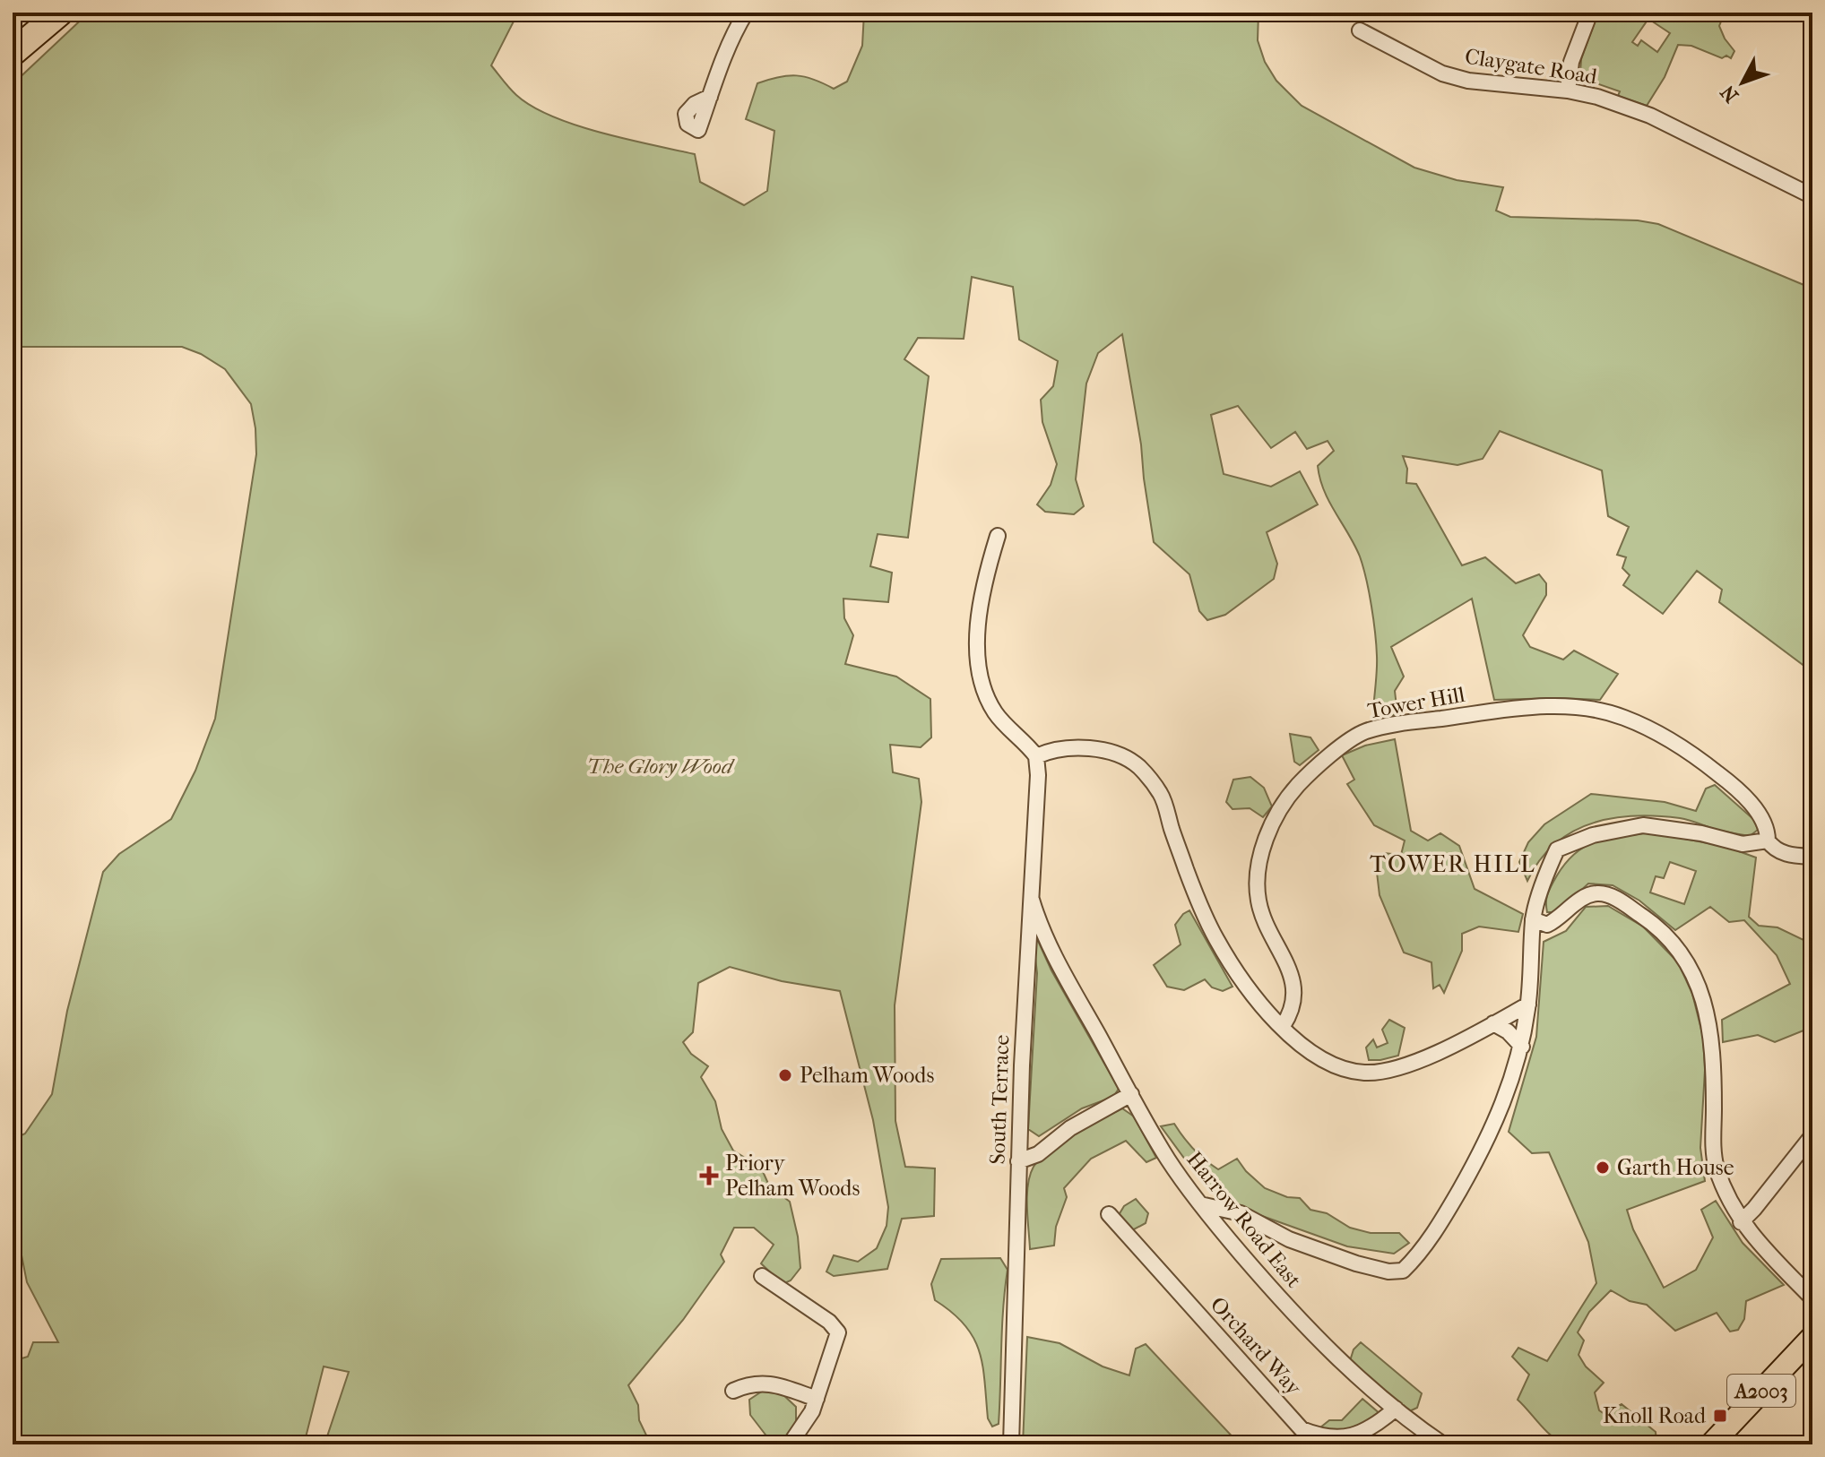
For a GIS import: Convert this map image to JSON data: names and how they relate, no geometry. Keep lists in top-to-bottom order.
{
  "streets": {
    "main road": ["A2003"],
    "street": [
      "Claygate Road",
      "Tower Hill",
      "South Terrace",
      "Harrow Road East",
      "Orchard Way"
    ]
  },
  "crossings": [
    ["South Terrace", "Harrow Road East"],
    ["Harrow Road East", "Orchard Way"]
  ],
  "districts": ["TOWER HILL"],
  "parks": ["The Glory Wood"],
  "places": {
    "other": ["Pelham Woods", "Garth House"],
    "health": ["Priory Pelham Woods"],
    "transit": ["Knoll Road"]
  },
  "north": "bottom left"
}
